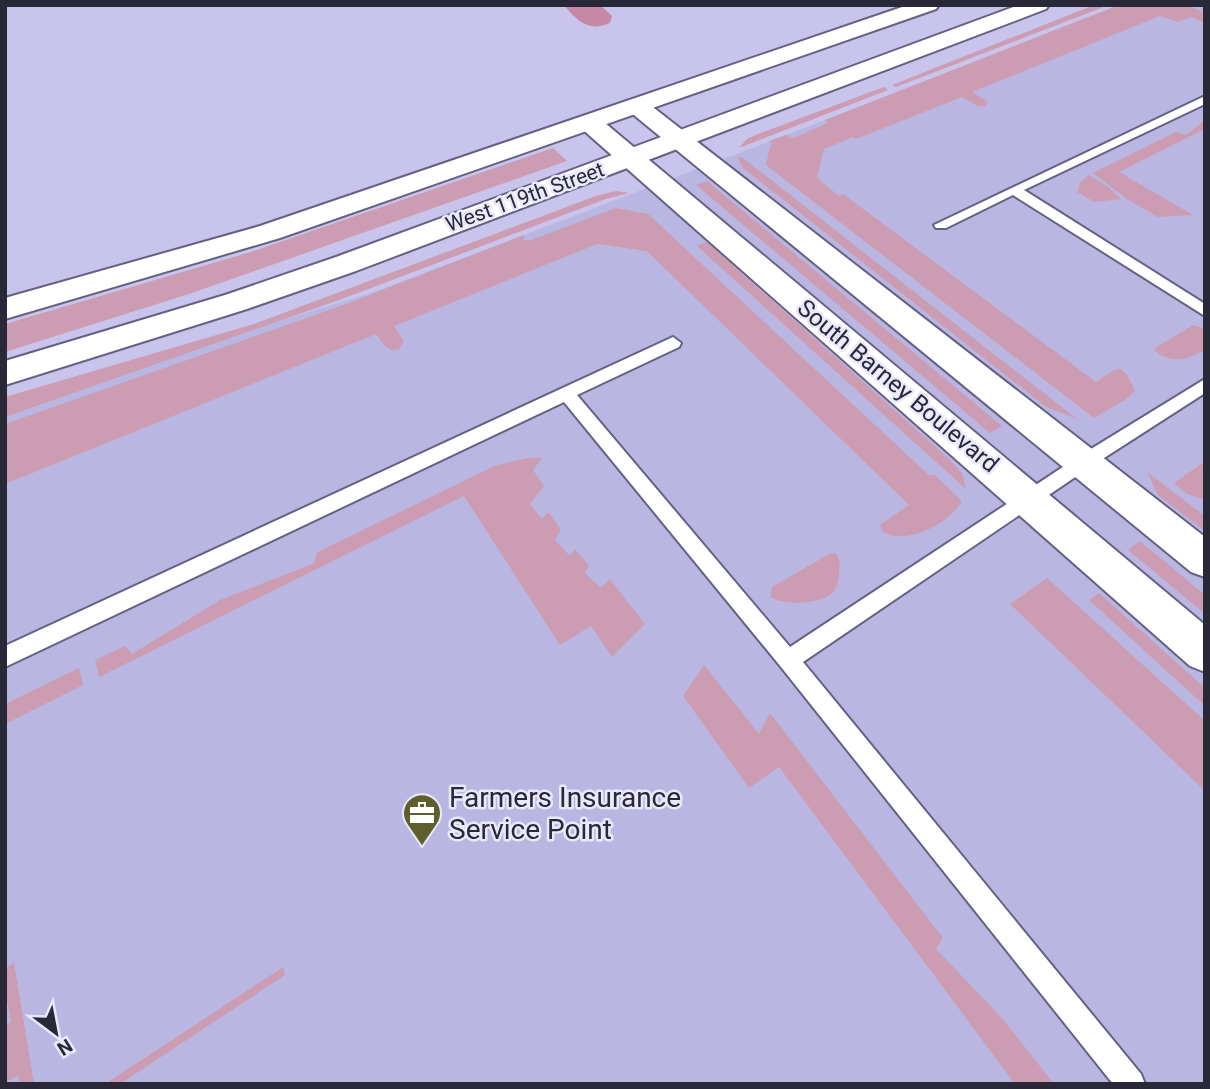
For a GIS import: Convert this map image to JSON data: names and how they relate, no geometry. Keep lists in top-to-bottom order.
{
  "streets": {
    "main road": ["West 119th Street", "South Barney Boulevard"]
  },
  "crossings": [
    ["West 119th Street", "South Barney Boulevard"]
  ],
  "places": {
    "office": ["Farmers Insurance Service Point"]
  },
  "north": "bottom right"
}
